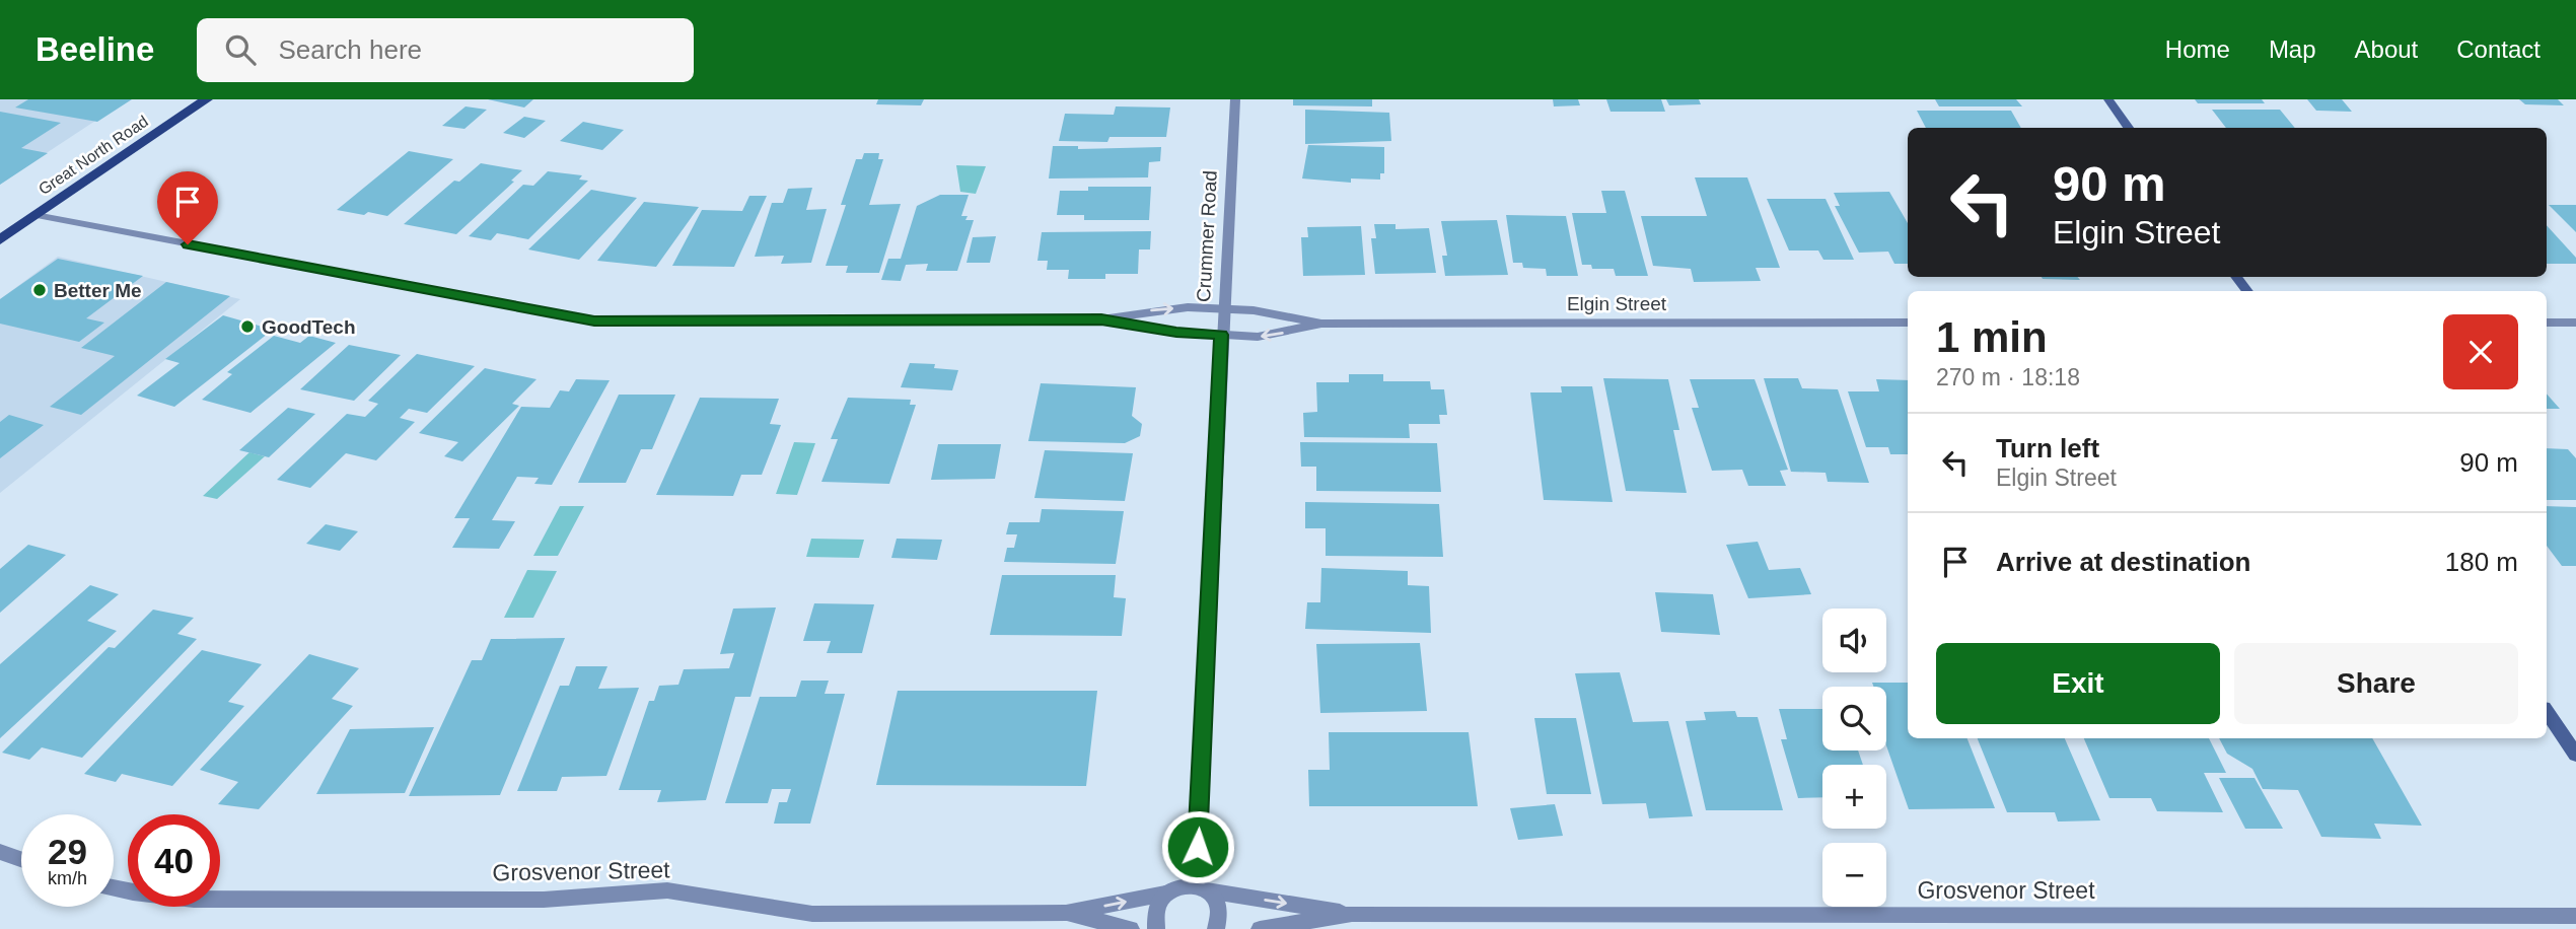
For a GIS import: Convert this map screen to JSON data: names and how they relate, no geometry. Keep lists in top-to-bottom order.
{
  "streets": {
    "main road": ["Great North Road"],
    "street": ["Crummer Road", "Elgin Street", "Grosvenor Street"]
  },
  "crossings": [
    ["Great North Road", "Elgin Street"],
    ["Crummer Road", "Elgin Street"],
    ["Crummer Road", "Grosvenor Street"]
  ],
  "places": ["Better Me", "GoodTech"],
  "page": {
    "header": "Beeline",
    "search": "Search here",
    "nav": [
      "Home",
      "Map",
      "About",
      "Contact"
    ],
    "turn": ["90 m", "Elgin Street"],
    "heading": ["1 min", "270 m · 18:18"],
    "list": [
      {
        "name": "Turn left",
        "note": "Elgin Street",
        "value": "90 m"
      },
      {
        "name": "Arrive at destination",
        "value": "180 m"
      }
    ],
    "map_buttons": ["+", "−"],
    "buttons": ["Exit", "Share"],
    "speed": "29 km/h",
    "limit": "40"
  }
}
